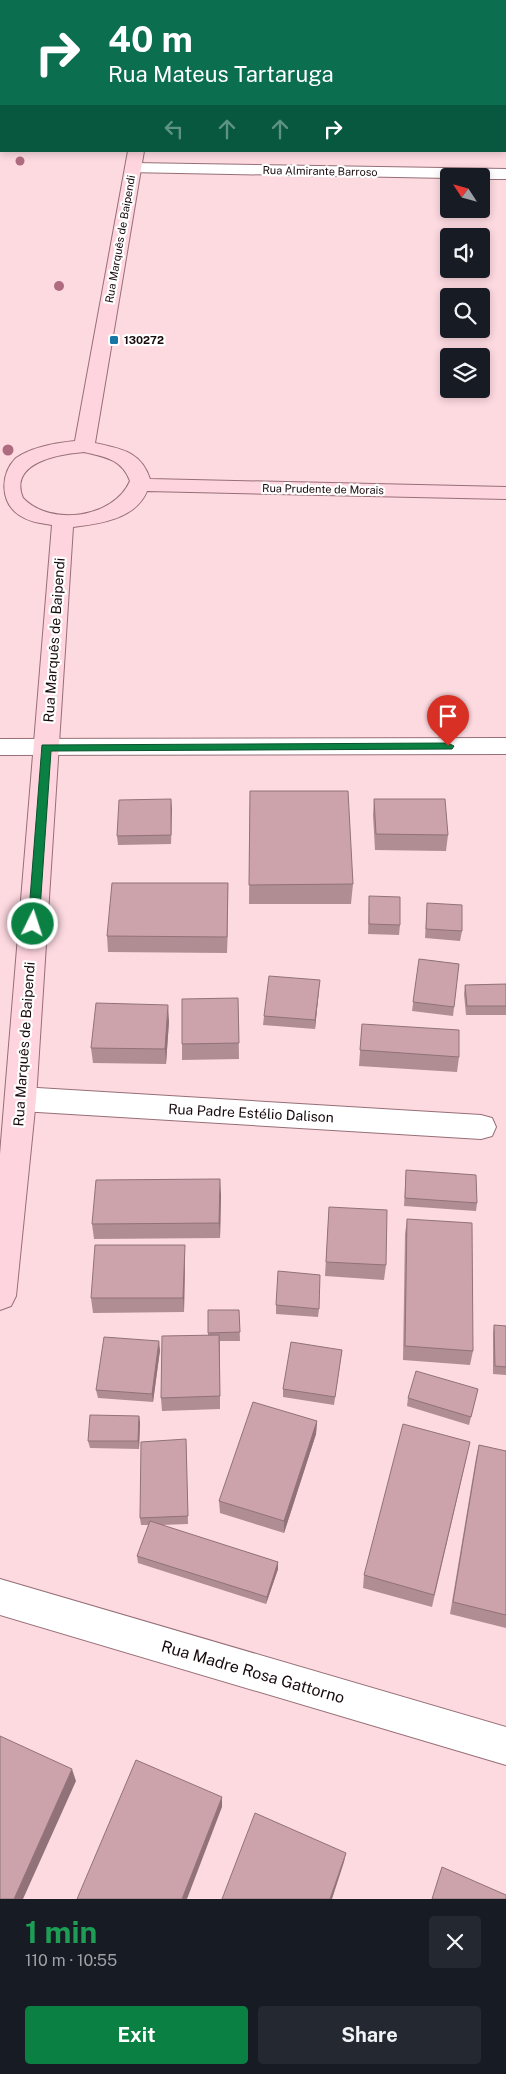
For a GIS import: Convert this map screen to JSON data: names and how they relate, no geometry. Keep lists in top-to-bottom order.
{
  "streets": {
    "street": [
      "Rua Almirante Barroso",
      "Rua Marquês de Baipendi",
      "Rua Prudente de Morais",
      "Rua Padre Estélio Dalison",
      "Rua Madre Rosa Gattorno"
    ]
  },
  "crossings": [
    ["Rua Almirante Barroso", "Rua Marquês de Baipendi"],
    ["Rua Marquês de Baipendi", "Rua Prudente de Morais"],
    ["Rua Marquês de Baipendi", "Rua Padre Estélio Dalison"]
  ],
  "places": {
    "transit": ["130272"]
  },
  "north": "top left",
  "page": {
    "turn": ["40 m", "Rua Mateus Tartaruga"],
    "heading": ["1 min", "110 m · 10:55"],
    "buttons": ["Exit", "Share"]
  }
}
